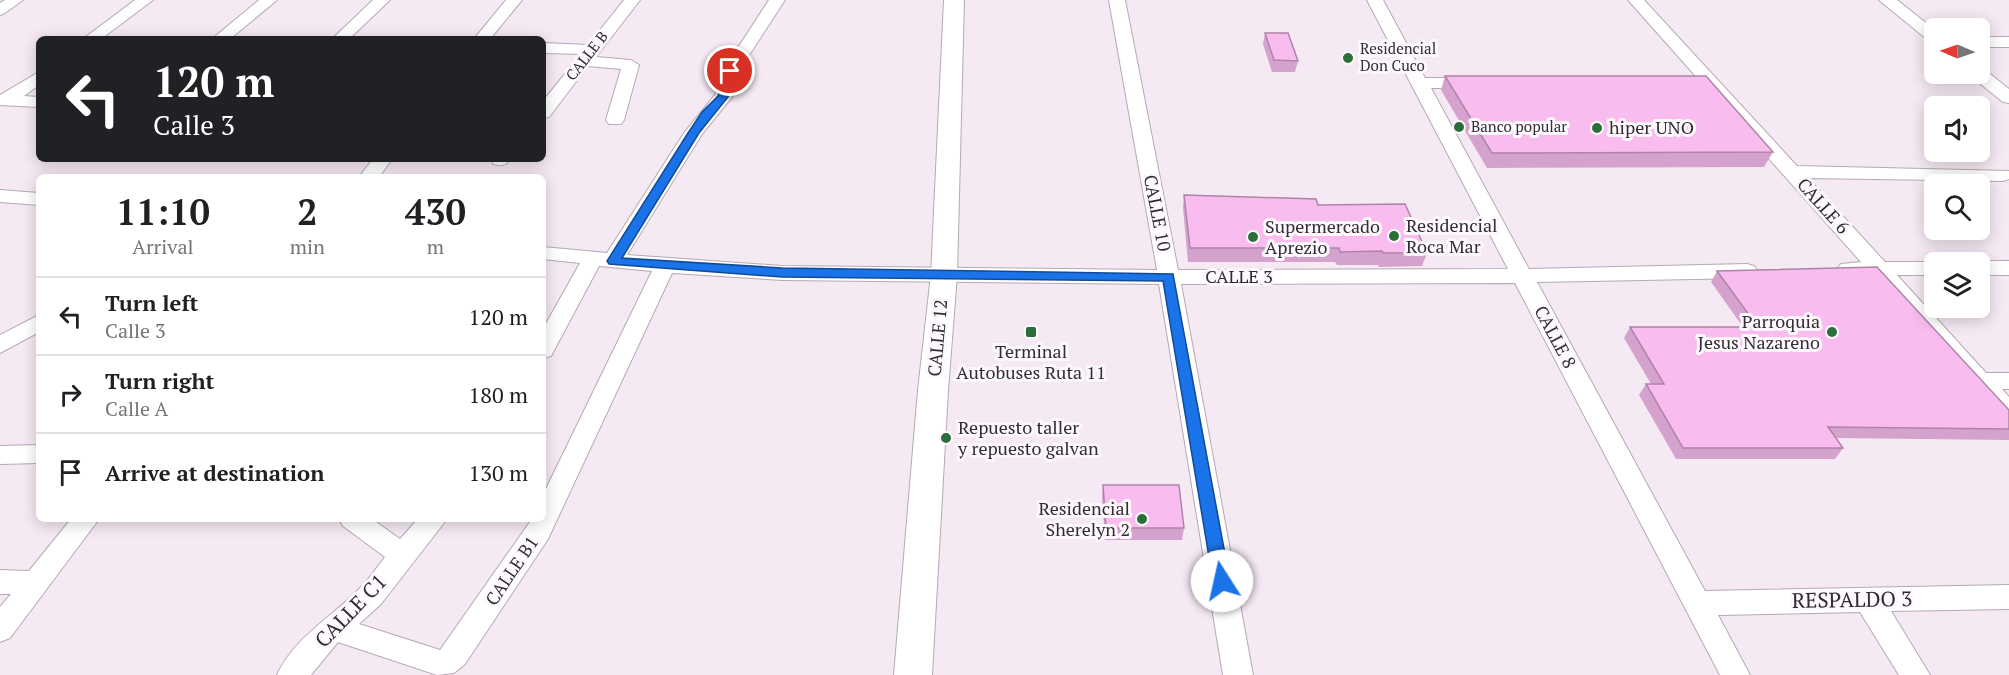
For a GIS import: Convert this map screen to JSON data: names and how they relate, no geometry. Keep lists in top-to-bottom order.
{
  "streets": {
    "main road": ["CALLE 12"],
    "street": [
      "CALLE B",
      "CALLE 6",
      "CALLE 10",
      "CALLE 3",
      "CALLE 8",
      "CALLE B1",
      "RESPALDO 3",
      "CALLE C1"
    ]
  },
  "crossings": [
    ["CALLE 10", "CALLE 3"],
    ["CALLE 3", "CALLE 8"],
    ["CALLE 3", "CALLE 12"],
    ["CALLE 3", "CALLE B1"],
    ["CALLE 8", "RESPALDO 3"],
    ["CALLE B1", "CALLE C1"]
  ],
  "places": {
    "other": [
      "Residencial Don Cuco",
      "Banco popular",
      "hiper UNO",
      "Residencial Roca Mar",
      "Supermercado Aprezio",
      "Parroquia Jesus Nazareno",
      "Repuesto taller y repuesto galvan",
      "Residencial Sherelyn 2"
    ],
    "transit": ["Terminal Autobuses Ruta 11"]
  },
  "north": "left",
  "page": {
    "turn": ["120 m", "Calle 3"],
    "eta": [
      "11:10",
      "Arrival",
      "2",
      "min",
      "430",
      "m"
    ],
    "list": [
      {
        "name": "Turn left",
        "note": "Calle 3",
        "value": "120 m"
      },
      {
        "name": "Turn right",
        "note": "Calle A",
        "value": "180 m"
      },
      {
        "name": "Arrive at destination",
        "value": "130 m"
      }
    ]
  }
}
